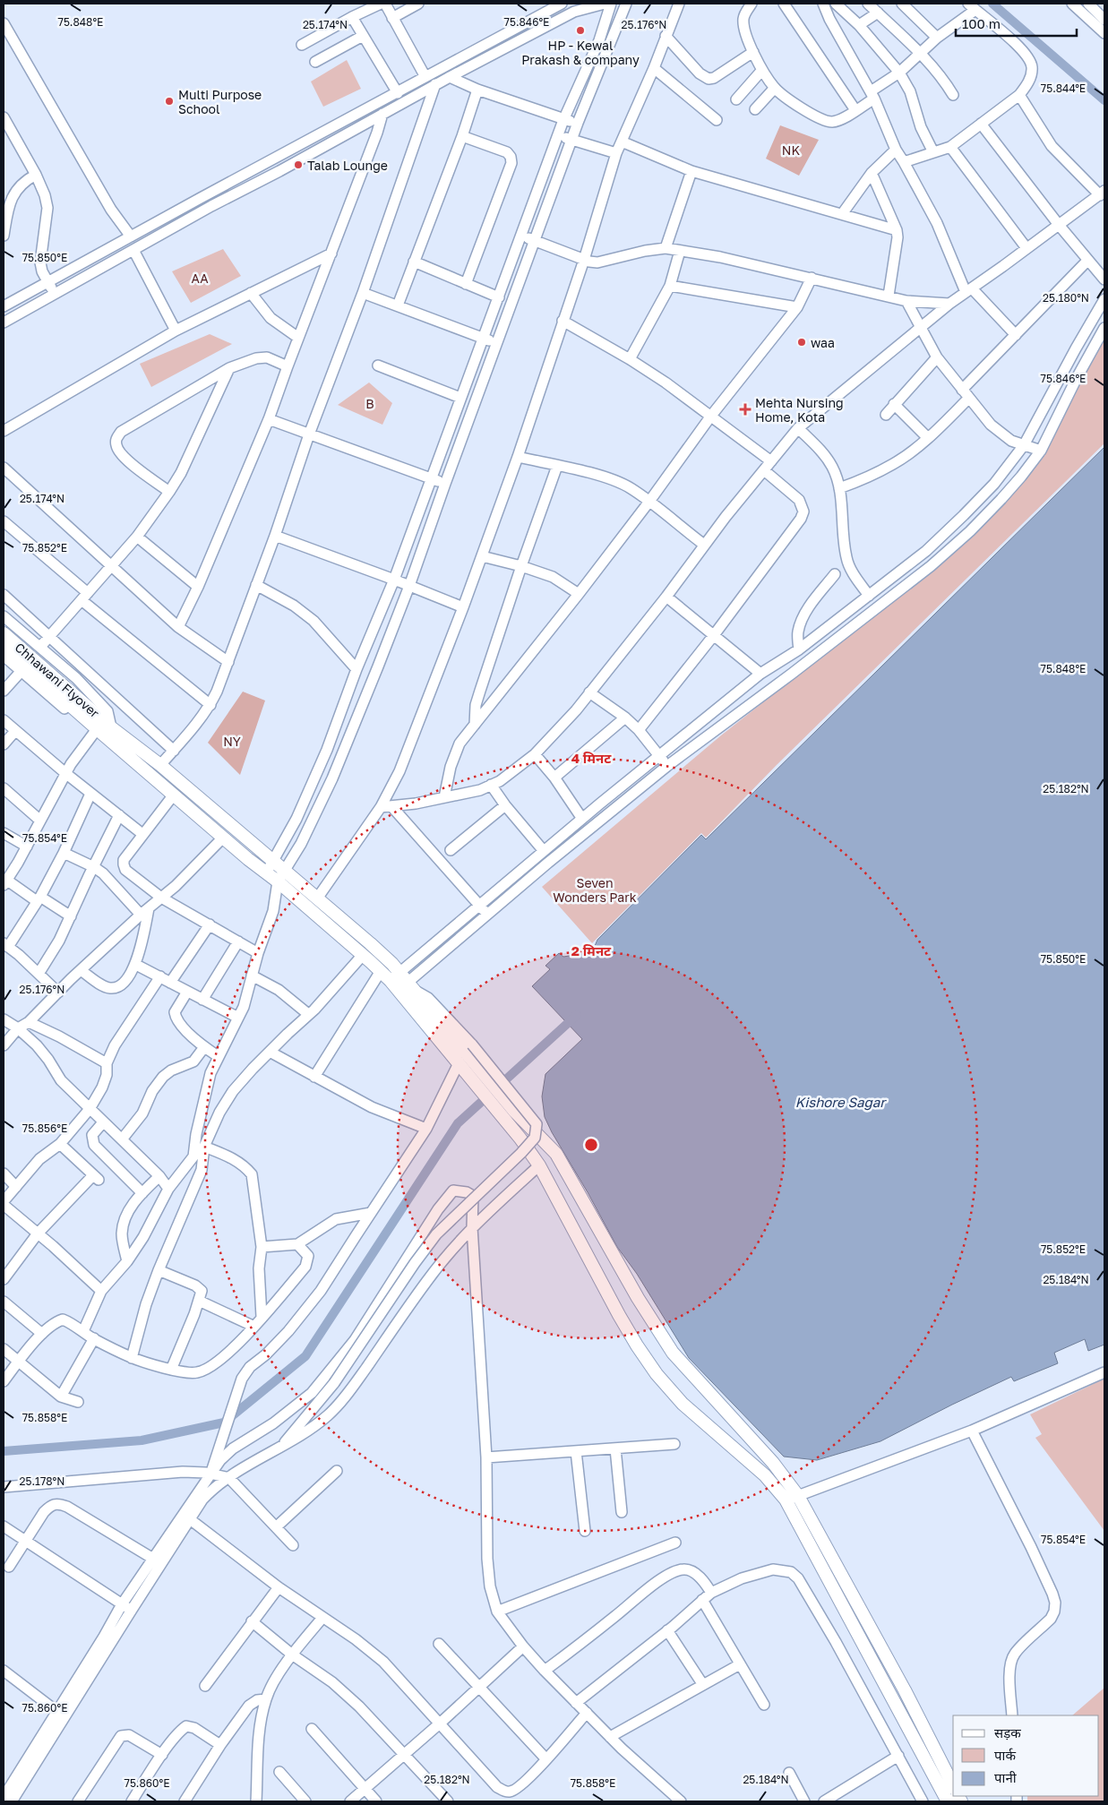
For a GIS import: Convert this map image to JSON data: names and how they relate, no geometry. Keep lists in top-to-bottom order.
{
  "streets": {
    "main road": ["Chhawani Flyover"]
  },
  "water": ["Kishore Sagar"],
  "parks": [
    "NK",
    "AA",
    "B",
    "NY",
    "Seven Wonders Park"
  ],
  "places": {
    "other": [
      "HP - Kewal Prakash & company",
      "Multi Purpose School",
      "Talab Lounge",
      "waa"
    ],
    "health": ["Mehta Nursing Home, Kota"]
  },
  "legend": ["सड़क", "पार्क", "पानी"],
  "scale_bar": "100 m",
  "coordinates": [
    "75.846°E",
    "75.848°E",
    "25.176°N",
    "25.174°N",
    "75.844°E",
    "75.850°E",
    "25.180°N",
    "75.852°E",
    "25.182°N",
    "75.854°E",
    "75.856°E",
    "25.184°N",
    "75.858°E",
    "25.178°N",
    "75.860°E"
  ],
  "rings": ["4 मिनट", "2 मिनट"]
}
